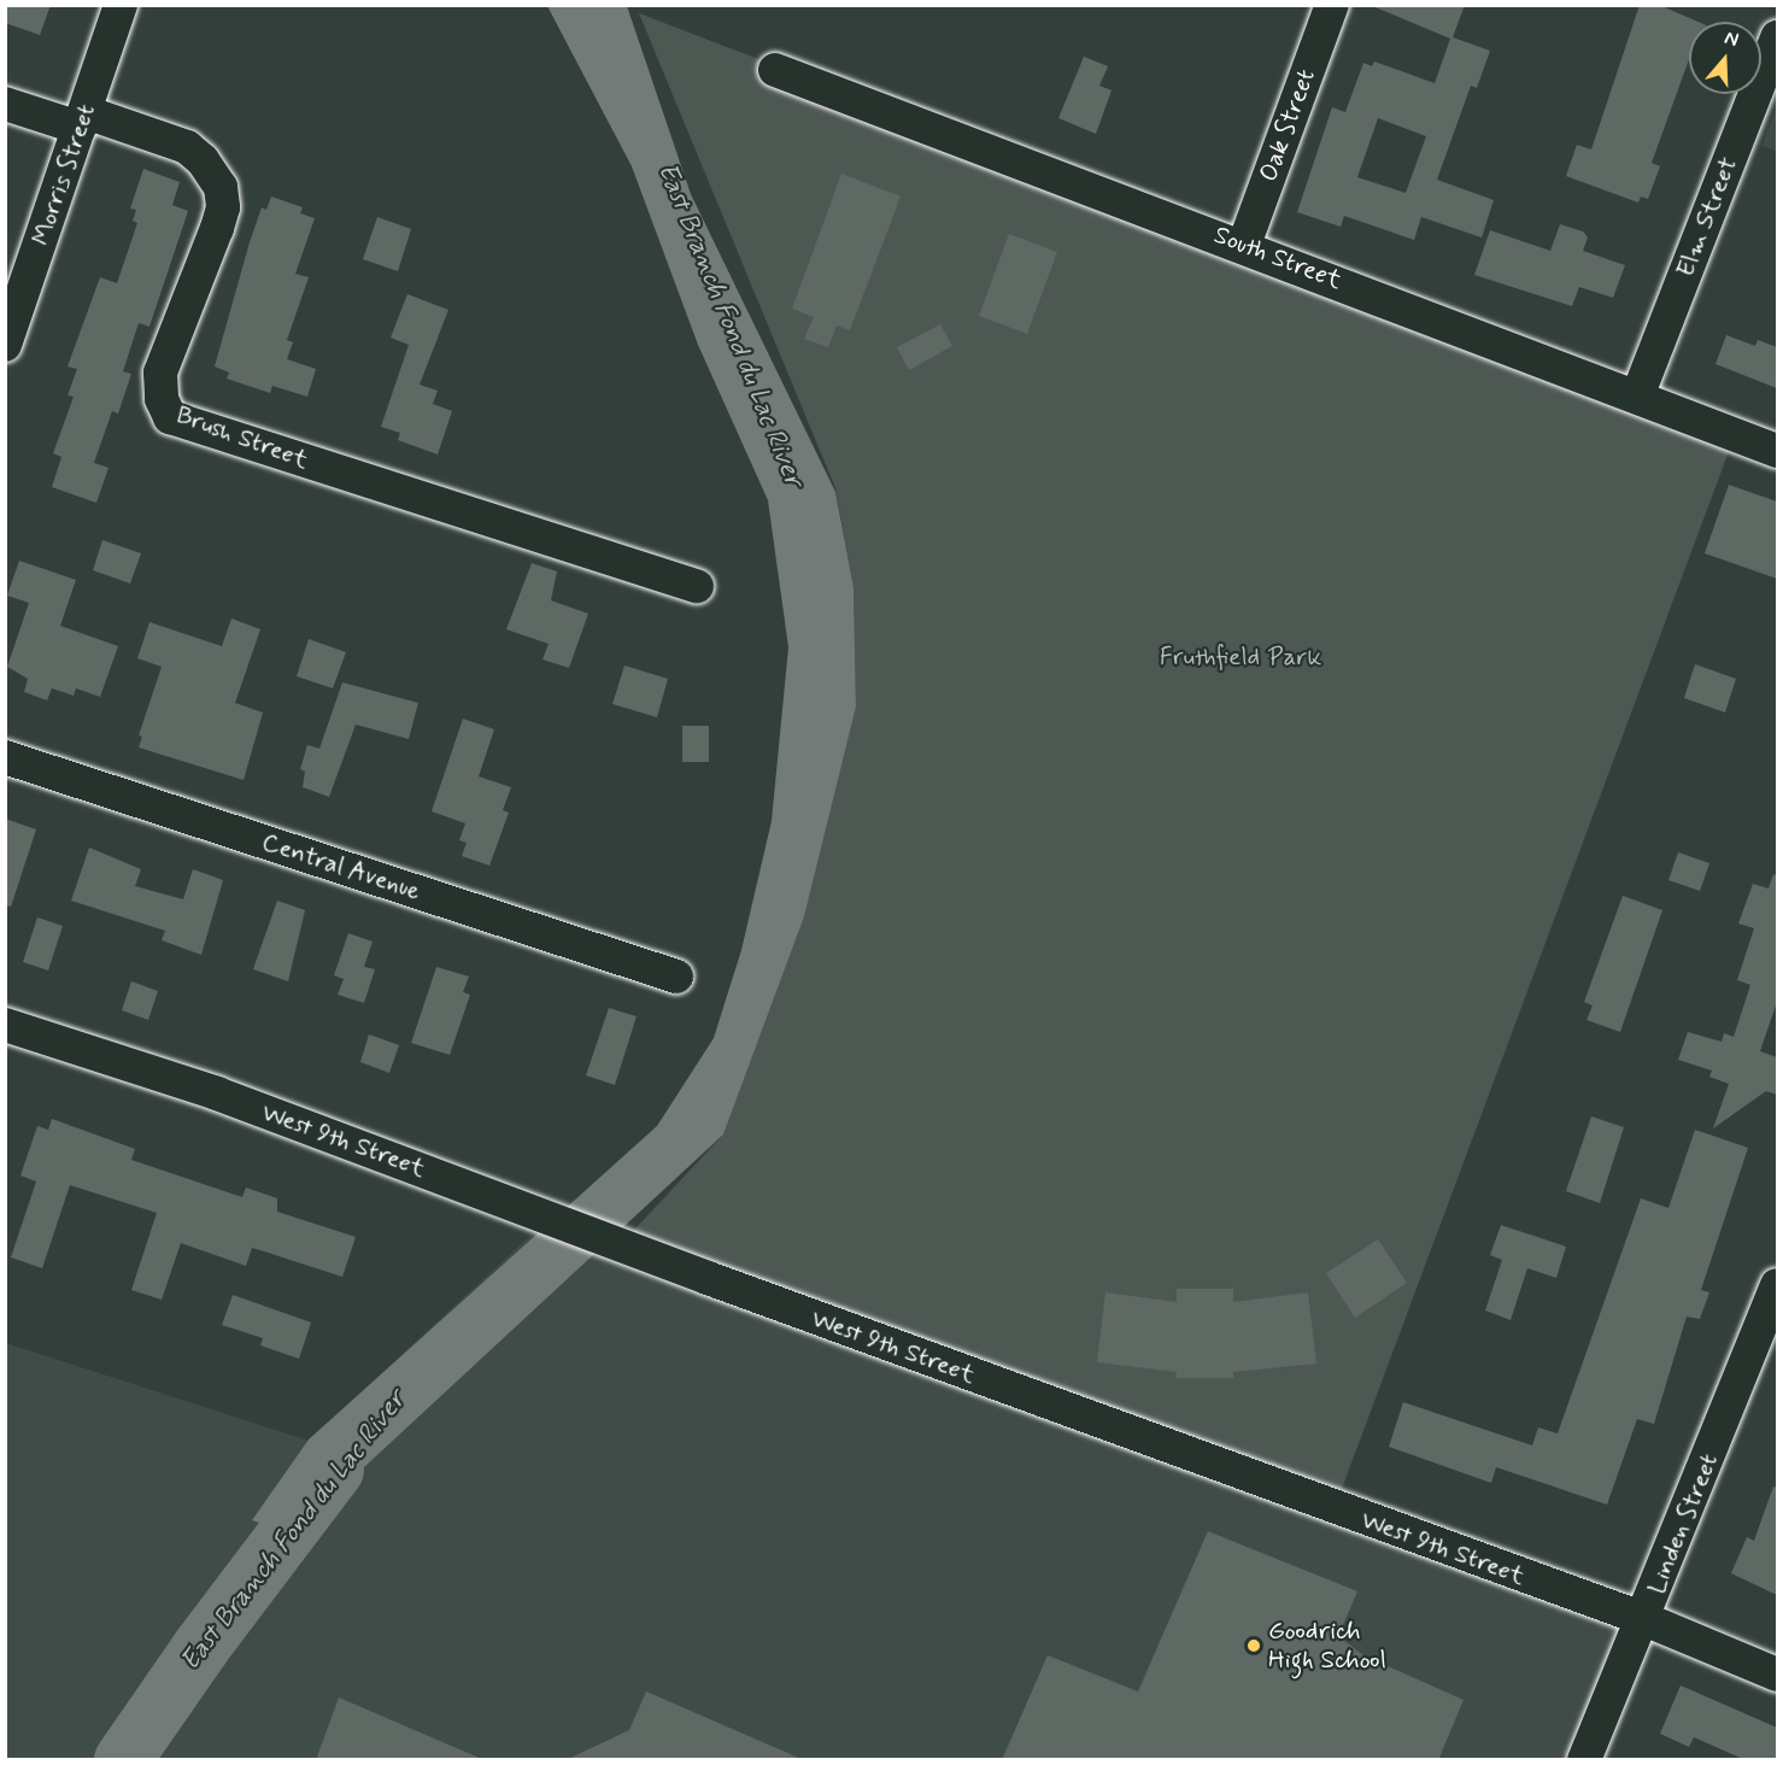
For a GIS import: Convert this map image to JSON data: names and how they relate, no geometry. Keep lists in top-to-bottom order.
{
  "streets": {
    "street": [
      "Oak Street",
      "Morris Street",
      "Elm Street",
      "South Street",
      "Brush Street",
      "Central Avenue",
      "West 9th Street",
      "Linden Street"
    ]
  },
  "crossings": [
    ["Oak Street", "South Street"],
    ["Morris Street", "Brush Street"],
    ["Elm Street", "South Street"],
    ["West 9th Street", "Linden Street"]
  ],
  "water": ["East Branch Fond du Lac River"],
  "parks": ["Fruthfield Park"],
  "places": ["Goodrich High School"],
  "north": "top"
}
